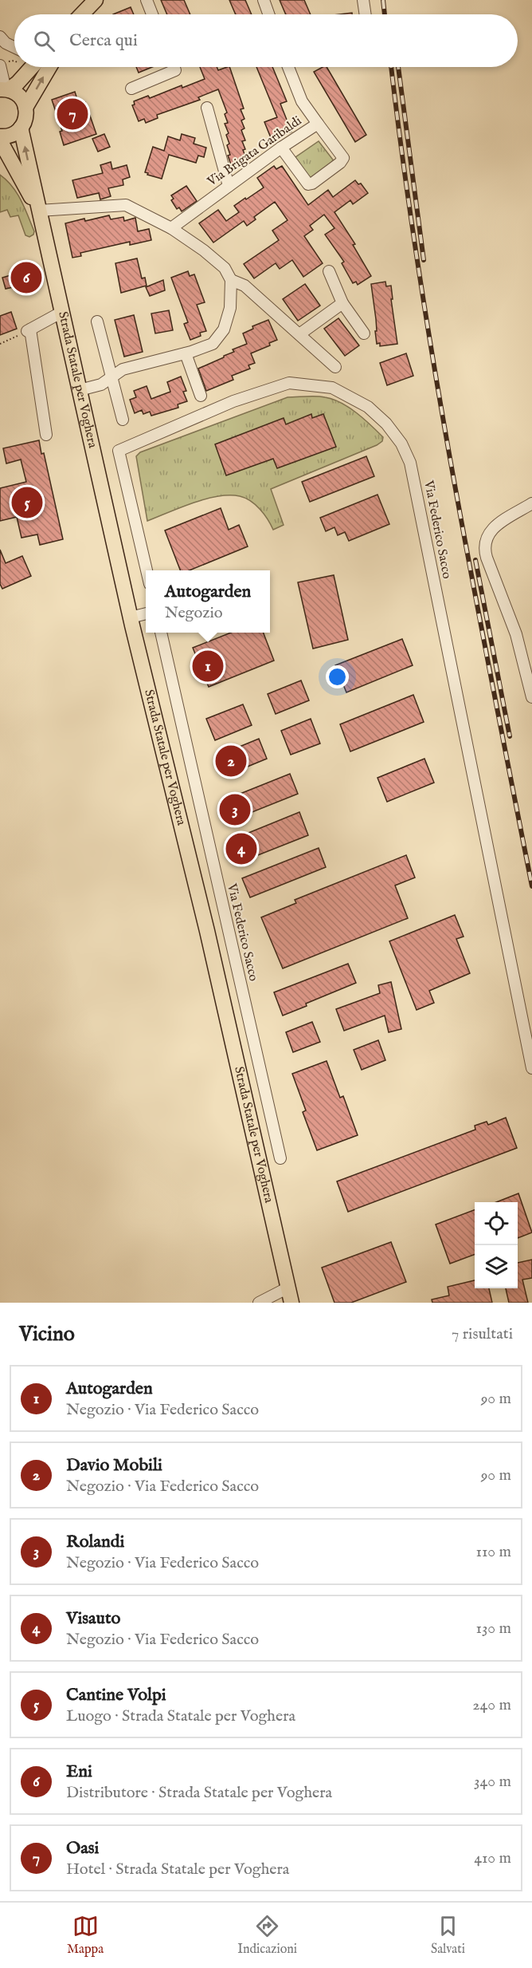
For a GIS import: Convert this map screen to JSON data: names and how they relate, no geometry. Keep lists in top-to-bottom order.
{
  "streets": {
    "main road": ["Strada Statale per Voghera"],
    "street": ["Via Brigata Garibaldi", "Via Federico Sacco"]
  },
  "page": {
    "search": "Cerca qui",
    "pins": [
      "7",
      "6",
      "5",
      "1",
      "2",
      "3",
      "4"
    ],
    "popup": ["Autogarden", "Negozio"],
    "heading": ["Vicino", "7 risultati"],
    "list": [
      {
        "mark": "1",
        "name": "Autogarden",
        "note": "Negozio · Via Federico Sacco",
        "value": "90 m"
      },
      {
        "mark": "2",
        "name": "Davio Mobili",
        "note": "Negozio · Via Federico Sacco",
        "value": "90 m"
      },
      {
        "mark": "3",
        "name": "Rolandi",
        "note": "Negozio · Via Federico Sacco",
        "value": "110 m"
      },
      {
        "mark": "4",
        "name": "Visauto",
        "note": "Negozio · Via Federico Sacco",
        "value": "130 m"
      },
      {
        "mark": "5",
        "name": "Cantine Volpi",
        "note": "Luogo · Strada Statale per Voghera",
        "value": "240 m"
      },
      {
        "mark": "6",
        "name": "Eni",
        "note": "Distributore · Strada Statale per Voghera",
        "value": "340 m"
      },
      {
        "mark": "7",
        "name": "Oasi",
        "note": "Hotel · Strada Statale per Voghera",
        "value": "410 m"
      }
    ],
    "nav": ["Mappa", "Indicazioni", "Salvati"]
  }
}
